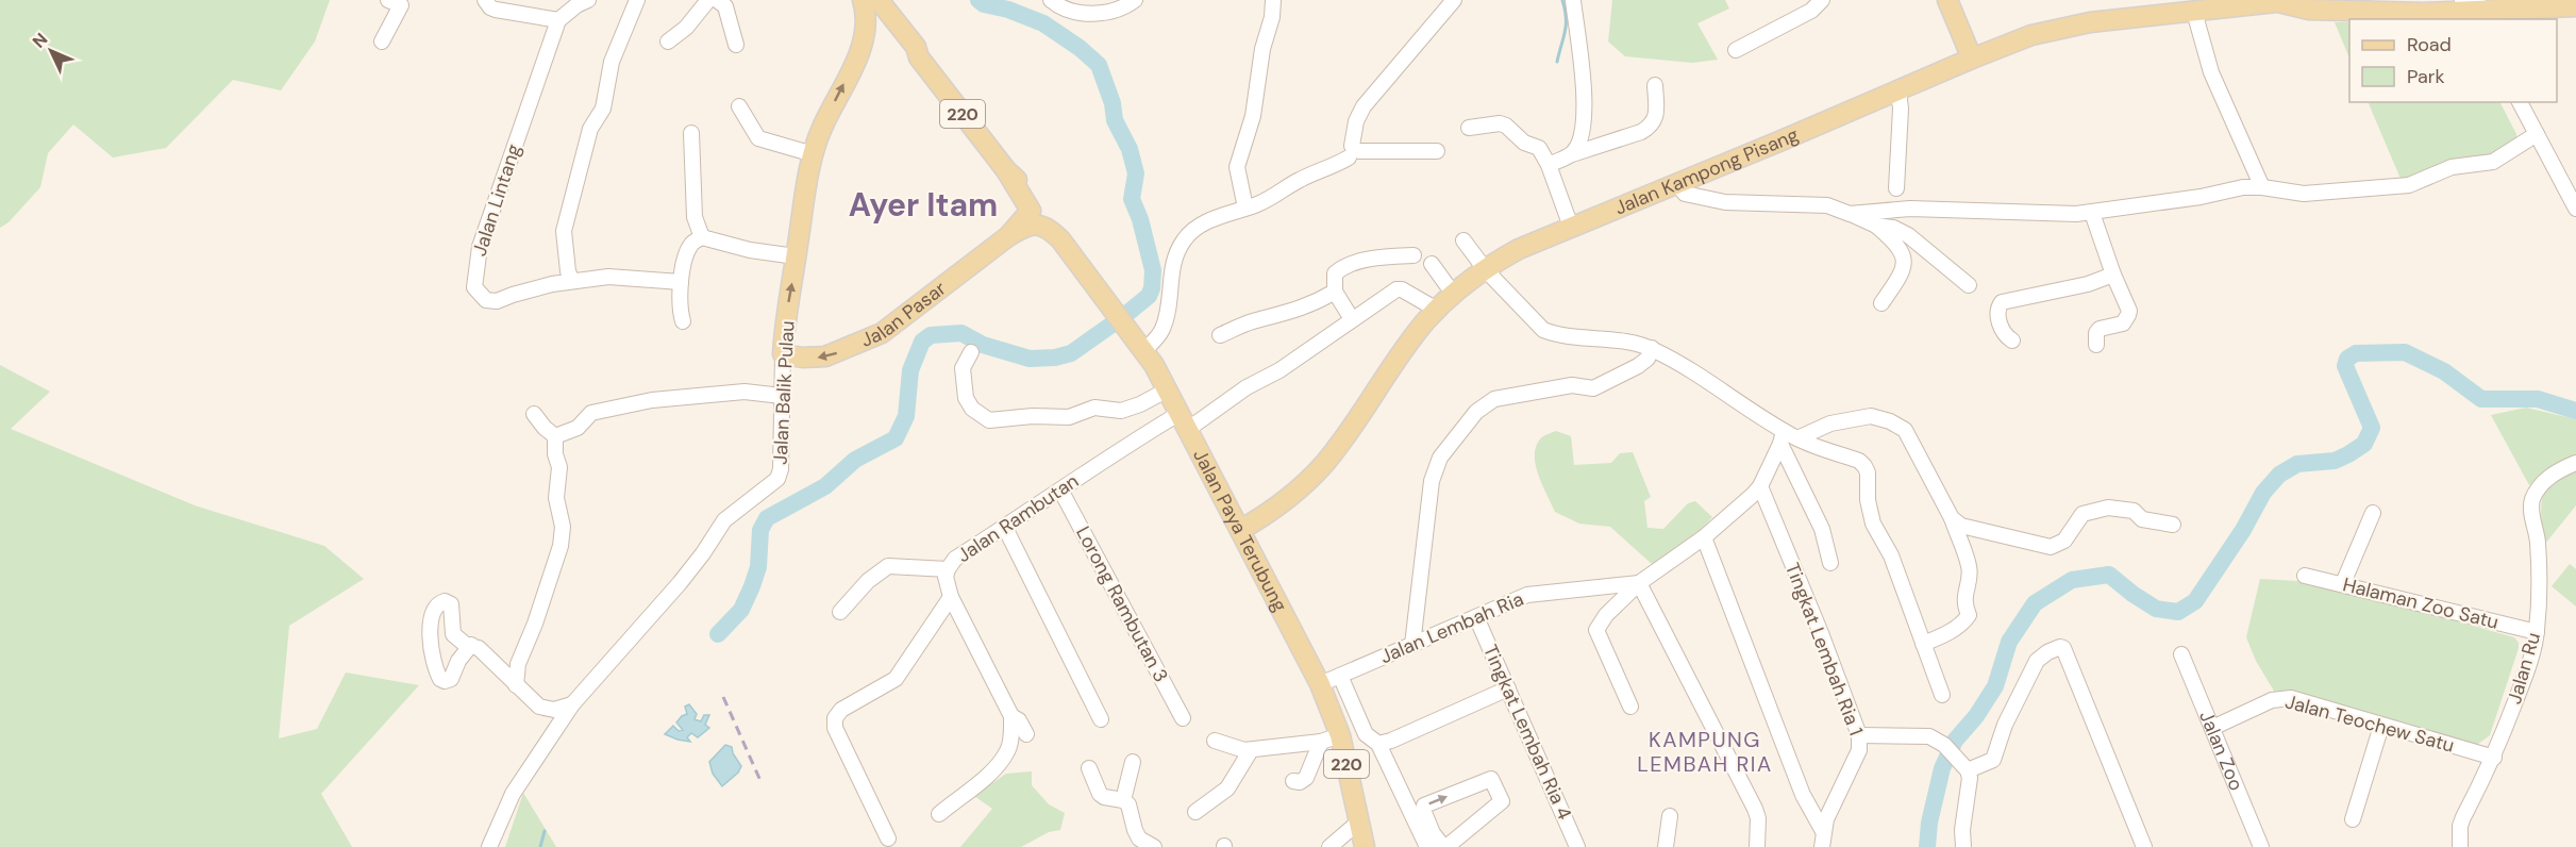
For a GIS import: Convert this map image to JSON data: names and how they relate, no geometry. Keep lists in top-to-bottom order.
{
  "streets": {
    "main road": [
      "220",
      "Jalan Kampong Pisang",
      "Jalan Pasar",
      "Jalan Balik Pulau",
      "Jalan Paya Terubung"
    ],
    "street": [
      "Jalan Lintang",
      "Jalan Rambutan",
      "Halaman Zoo Satu",
      "Lorong Rambutan 3",
      "Jalan Lembah Ria",
      "Tingkat Lembah Ria 1",
      "Jalan Ru",
      "Jalan Teochew Satu",
      "Tingkat Lembah Ria 4",
      "Jalan Zoo"
    ]
  },
  "crossings": [
    ["220", "Jalan Pasar"],
    ["220", "Jalan Paya Terubung"],
    ["Jalan Kampong Pisang", "Jalan Rambutan"],
    ["Jalan Kampong Pisang", "Jalan Paya Terubung"],
    ["Jalan Pasar", "Jalan Balik Pulau"],
    ["Jalan Pasar", "Jalan Paya Terubung"],
    ["Jalan Rambutan", "Jalan Paya Terubung"],
    ["Jalan Rambutan", "Lorong Rambutan 3"],
    ["Jalan Paya Terubung", "Jalan Lembah Ria"],
    ["Halaman Zoo Satu", "Jalan Ru"],
    ["Jalan Lembah Ria", "Tingkat Lembah Ria 1"],
    ["Jalan Lembah Ria", "Tingkat Lembah Ria 4"],
    ["Jalan Ru", "Jalan Teochew Satu"],
    ["Jalan Teochew Satu", "Jalan Zoo"]
  ],
  "one_way": ["Jalan Pasar"],
  "districts": ["Ayer Itam", "KAMPUNG LEMBAH RIA"],
  "legend": ["Road", "Park"],
  "north": "top left"
}
